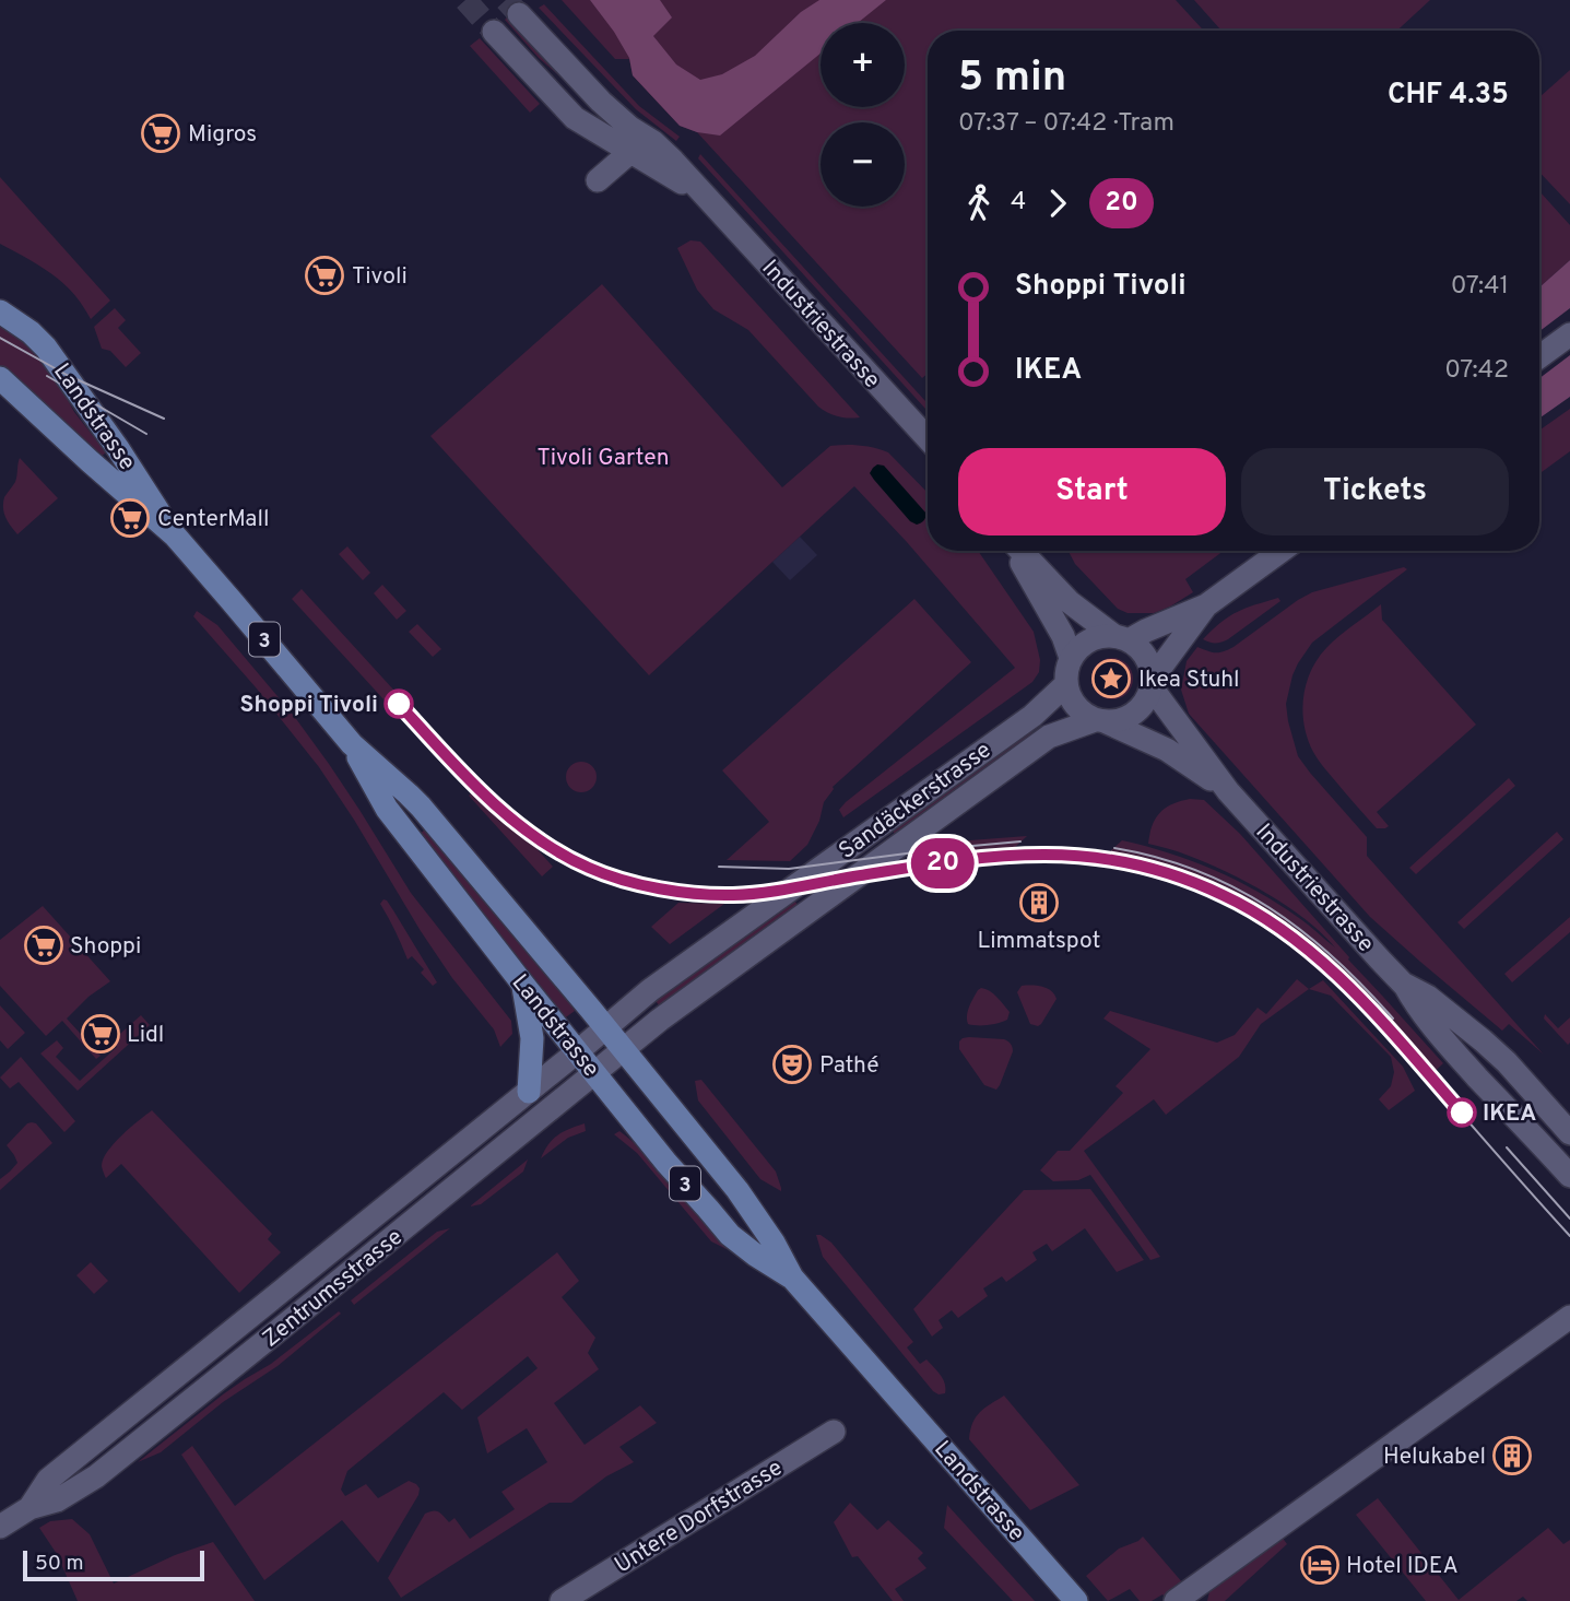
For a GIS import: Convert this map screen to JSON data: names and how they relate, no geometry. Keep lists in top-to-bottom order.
{
  "streets": {
    "main road": ["Landstrasse", "3"],
    "street": [
      "Industriestrasse",
      "Sandäckerstrasse",
      "Zentrumsstrasse",
      "Untere Dorfstrasse"
    ]
  },
  "crossings": [
    ["Industriestrasse", "Sandäckerstrasse"],
    ["Landstrasse", "Sandäckerstrasse"],
    ["Landstrasse", "Zentrumsstrasse"],
    ["Sandäckerstrasse", "Zentrumsstrasse"]
  ],
  "parks": ["Tivoli Garten"],
  "places": {
    "supermarket": [
      "Migros",
      "Tivoli",
      "CenterMall",
      "Shoppi",
      "Lidl"
    ],
    "place": ["Ikea Stuhl"],
    "other": ["Shoppi Tivoli", "IKEA"],
    "building": ["Limmatspot", "Helukabel"],
    "theatre": ["Pathé"],
    "hotel": ["Hotel IDEA"]
  },
  "lines": ["tram line 20"],
  "scale_bar": "50 m",
  "page": {
    "on_map": "20",
    "map_buttons": ["+", "−"],
    "heading": ["5 min", "07:37 – 07:42 · Tram", "CHF 4.35"],
    "legs": ["4", "20"],
    "list": [
      {
        "name": "Shoppi Tivoli",
        "value": "07:41"
      },
      {
        "name": "IKEA",
        "value": "07:42"
      }
    ],
    "buttons": ["Start", "Tickets"],
    "scale": "50 m"
  }
}
